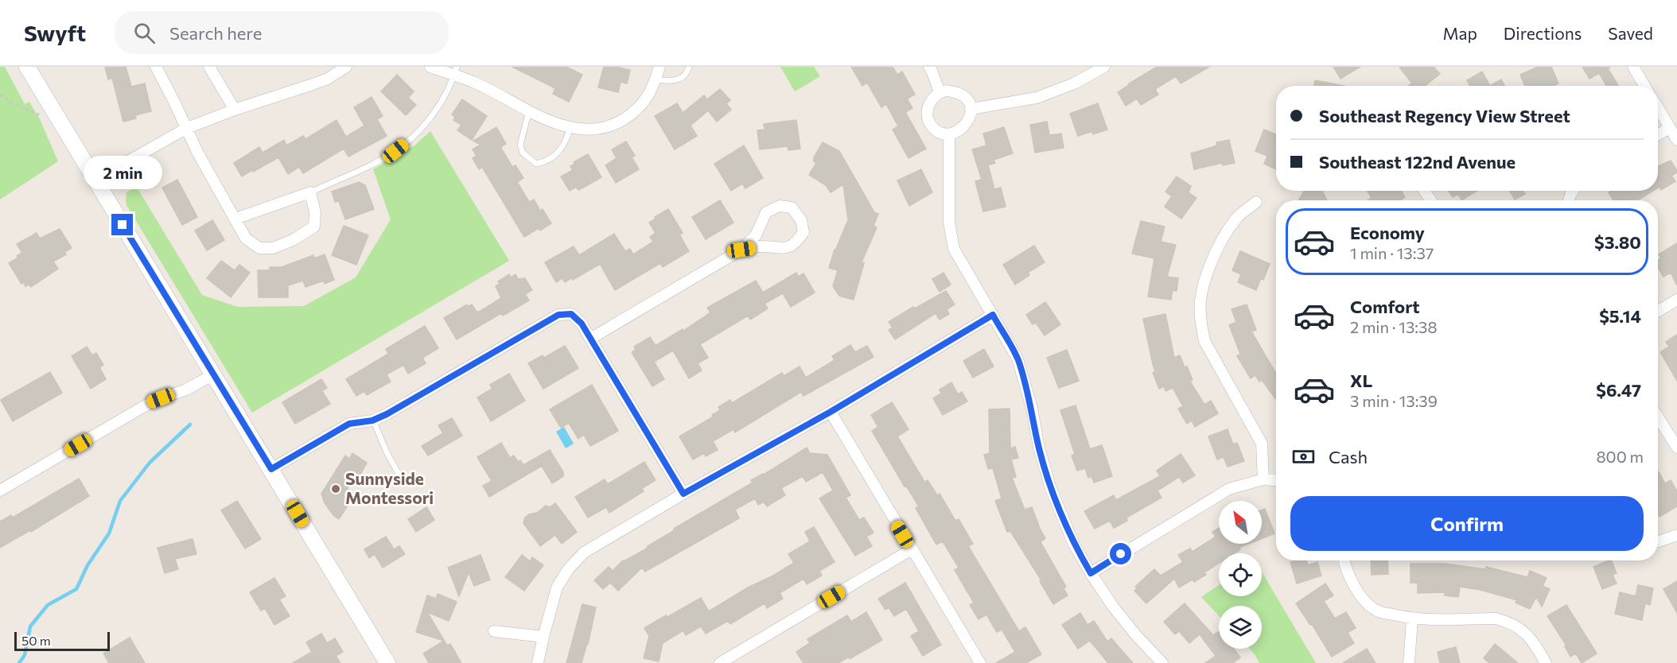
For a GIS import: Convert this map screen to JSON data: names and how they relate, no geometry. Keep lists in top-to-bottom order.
{
  "places": ["Sunnyside Montessori"],
  "scale_bar": "50 m",
  "north": "top left",
  "page": {
    "header": "Swyft",
    "search": "Search here",
    "nav": ["Map", "Directions", "Saved"],
    "banner": ["Southeast Regency View Street", "Southeast 122nd Avenue"],
    "bubble": "2 min",
    "list": [
      {
        "name": "Economy",
        "note": "1 min · 13:37",
        "value": "$3.80"
      },
      {
        "name": "Comfort",
        "note": "2 min · 13:38",
        "value": "$5.14"
      },
      {
        "name": "XL",
        "note": "3 min · 13:39",
        "value": "$6.47"
      }
    ],
    "pay": ["Cash", "800 m"],
    "buttons": "Confirm",
    "scale": "50 m"
  }
}
